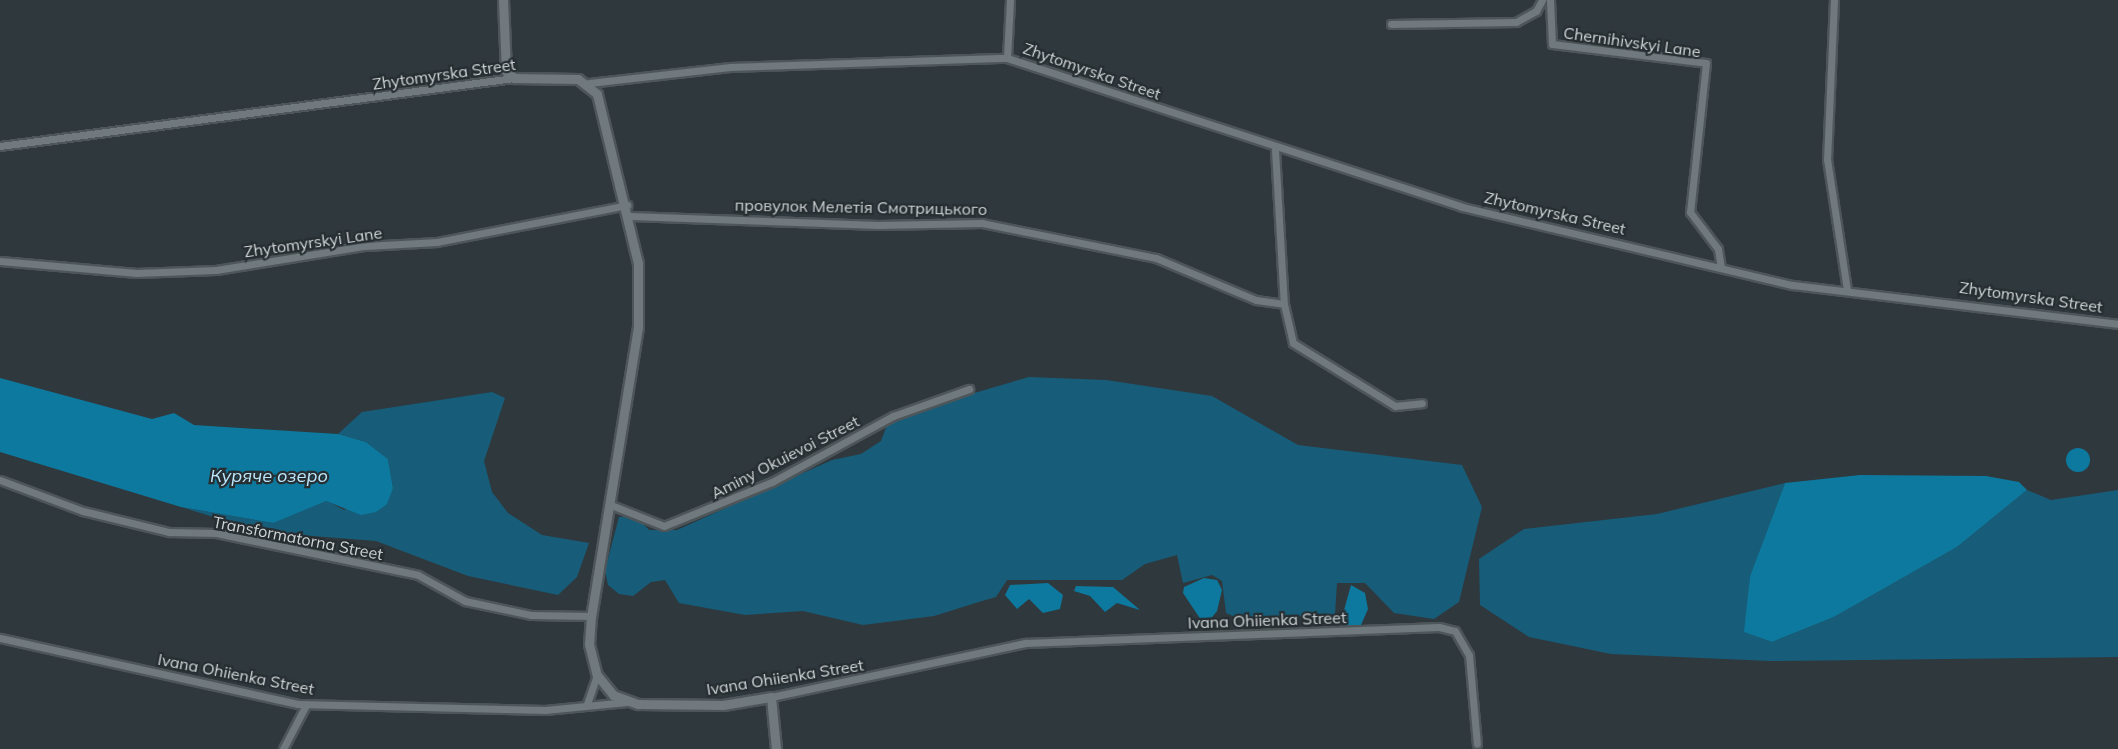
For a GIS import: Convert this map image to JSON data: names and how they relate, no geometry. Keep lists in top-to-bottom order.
{
  "streets": {
    "street": [
      "Chernihivskyi Lane",
      "Zhytomyrska Street",
      "провулок Мелетія Смотрицького",
      "Zhytomyrskyi Lane",
      "Aminy Okuievoi Street",
      "Transformatorna Street",
      "Ivana Ohiienka Street"
    ]
  },
  "crossings": [
    ["Chernihivskyi Lane", "Zhytomyrska Street"]
  ],
  "water": ["Куряче озеро"]
}
